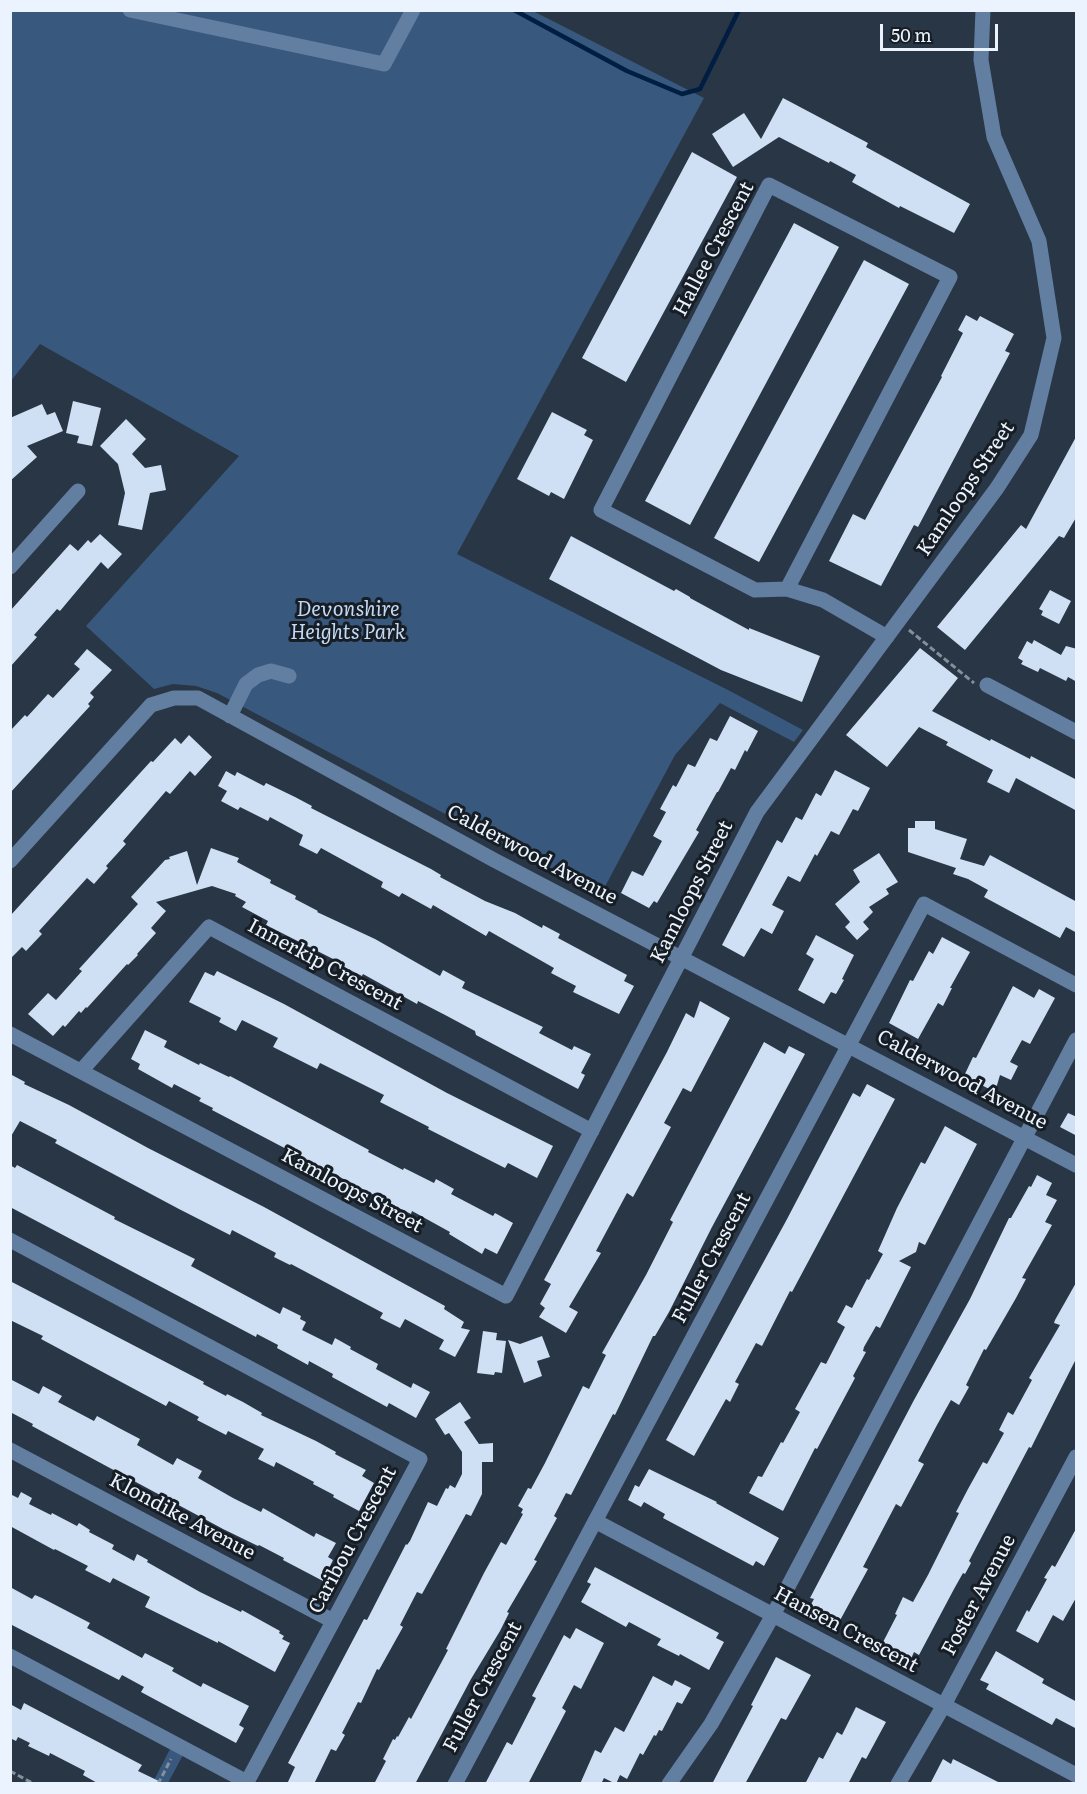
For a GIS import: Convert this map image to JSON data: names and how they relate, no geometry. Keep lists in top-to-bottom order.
{
  "streets": {
    "street": [
      "Hallee Crescent",
      "Kamloops Street",
      "Calderwood Avenue",
      "Innerkip Crescent",
      "Fuller Crescent",
      "Klondike Avenue",
      "Caribou Crescent",
      "Foster Avenue",
      "Hansen Crescent"
    ]
  },
  "crossings": [
    ["Hallee Crescent", "Kamloops Street"],
    ["Kamloops Street", "Calderwood Avenue"],
    ["Kamloops Street", "Innerkip Crescent"],
    ["Calderwood Avenue", "Fuller Crescent"],
    ["Fuller Crescent", "Hansen Crescent"],
    ["Klondike Avenue", "Caribou Crescent"],
    ["Foster Avenue", "Hansen Crescent"]
  ],
  "parks": ["Devonshire Heights Park"],
  "scale_bar": "50 m"
}
